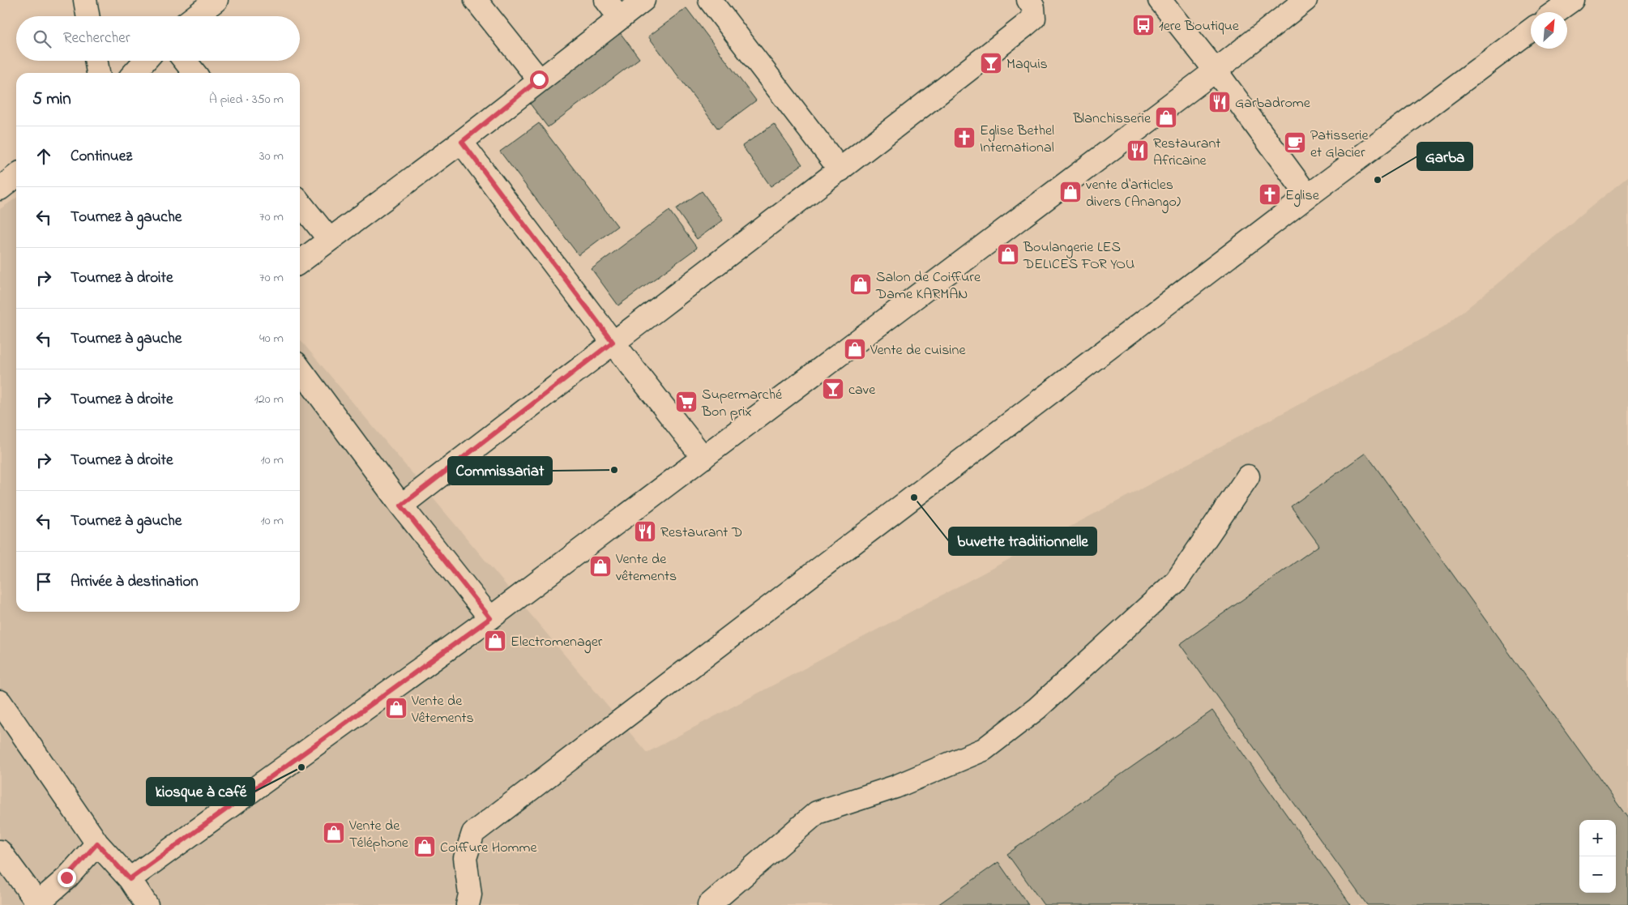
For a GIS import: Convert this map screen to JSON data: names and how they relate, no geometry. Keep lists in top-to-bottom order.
{
  "places": {
    "bus stop": ["1ere Boutique"],
    "bar": ["Maquis", "cave"],
    "restaurant": ["Garbadrome", "Restaurant Africaine", "Restaurant D"],
    "shop": [
      "Blanchisserie",
      "vente d'articles divers (Anango)",
      "Boulangerie LES DELICES FOR YOU",
      "Salon de Coiffure Dame KARMAN",
      "Vente de cuisine",
      "Vente de vêtements",
      "Electromenager",
      "Vente de Vêtements",
      "Vente de Téléphone",
      "Coiffure Homme"
    ],
    "church": ["Eglise Bethel International", "Eglise"],
    "cafe": ["Patisserie et Glacier"],
    "other": [
      "Garba",
      "Commissariat",
      "buvette traditionnelle",
      "kiosque à café"
    ],
    "supermarket": ["Supermarché Bon prix"]
  },
  "north": "top right",
  "page": {
    "search": "Rechercher",
    "heading": ["5 min", "À pied · 350 m"],
    "list": [
      ["Continuez", "30 m"],
      ["Tournez à gauche", "70 m"],
      ["Tournez à droite", "70 m"],
      ["Tournez à gauche", "40 m"],
      ["Tournez à droite", "120 m"],
      ["Tournez à droite", "10 m"],
      ["Tournez à gauche", "10 m"],
      "Arrivée à destination"
    ],
    "map_buttons": ["+", "−"]
  }
}
